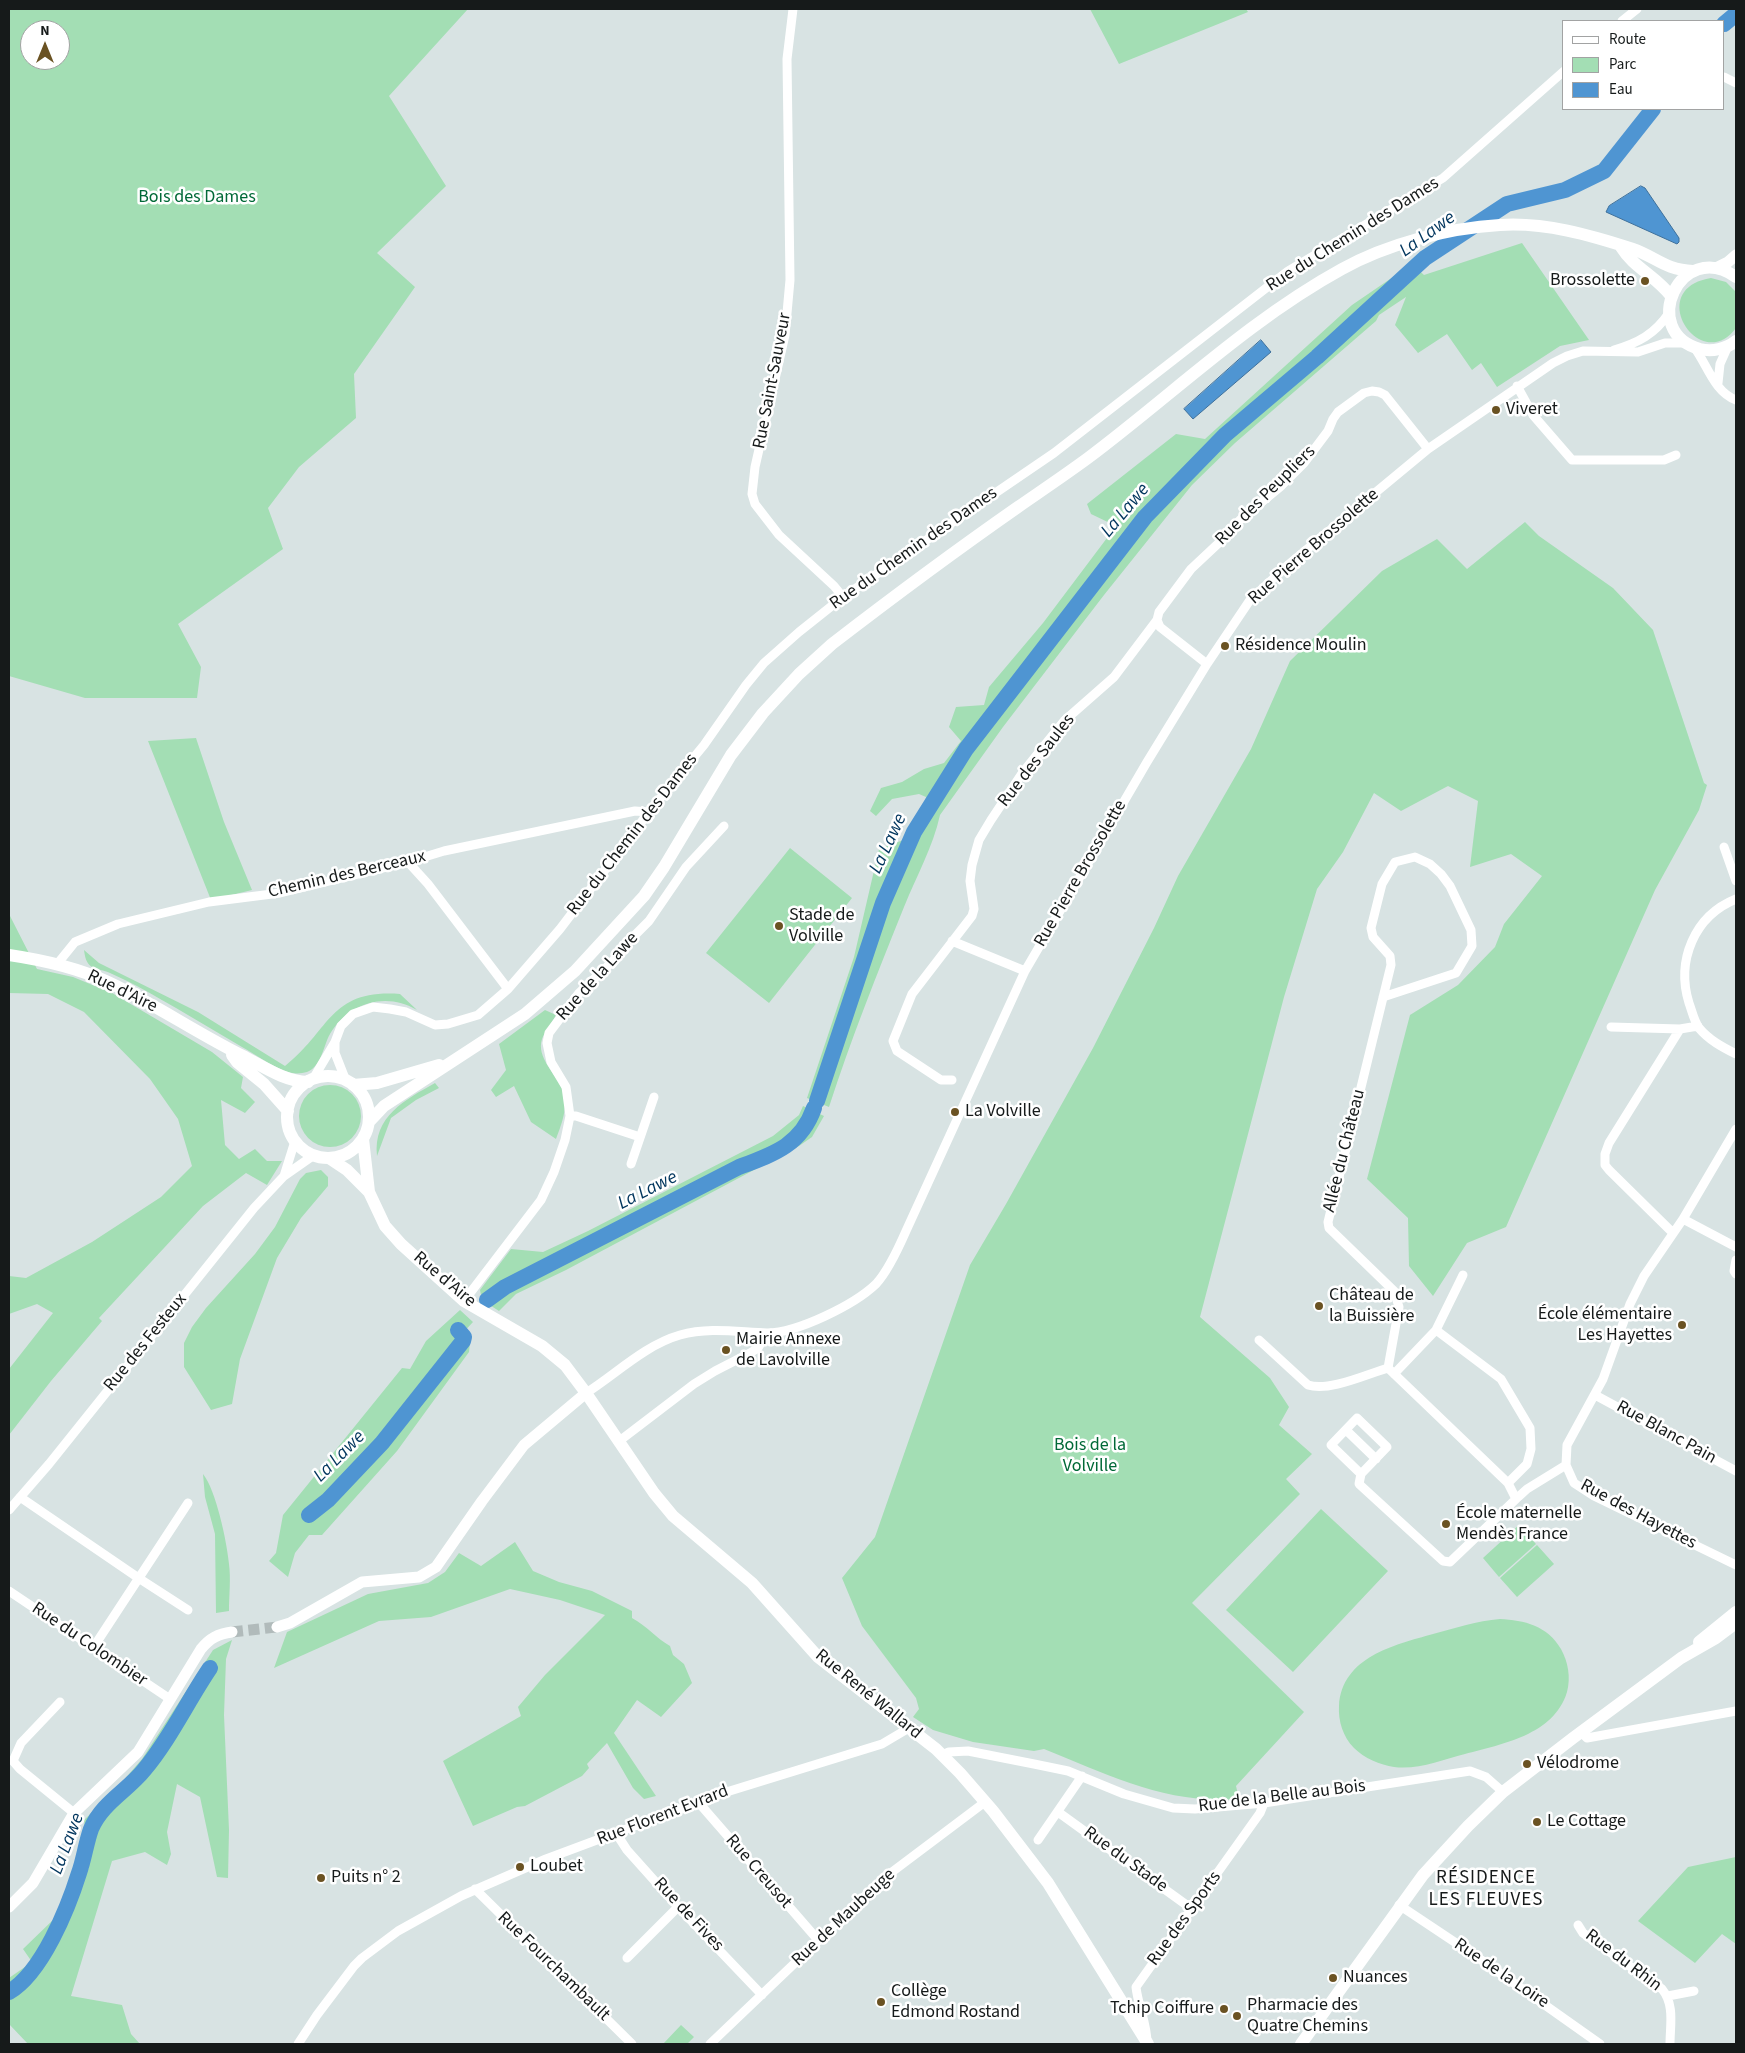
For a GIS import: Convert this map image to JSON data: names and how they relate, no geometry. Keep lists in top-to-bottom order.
{
  "streets": {
    "main road": ["Rue d'Aire", "Rue René Wallard"],
    "street": [
      "Rue du Chemin des Dames",
      "Rue Saint-Sauveur",
      "Rue des Peupliers",
      "Rue Pierre Brossolette",
      "Rue des Saules",
      "Chemin des Berceaux",
      "Rue de la Lawe",
      "Allée du Château",
      "Rue des Festeux",
      "Rue Blanc Pain",
      "Rue des Hayettes",
      "Rue du Colombier",
      "Rue de la Belle au Bois",
      "Rue Florent Evrard",
      "Rue du Stade",
      "Rue Creusot",
      "Rue de Fives",
      "Rue de Maubeuge",
      "Rue des Sports",
      "Rue du Rhin",
      "Rue Fourchambault",
      "Rue de la Loire"
    ]
  },
  "crossings": [
    ["Rue du Chemin des Dames", "Rue Saint-Sauveur"],
    ["Rue du Chemin des Dames", "Chemin des Berceaux"],
    ["Rue du Chemin des Dames", "Rue d'Aire"],
    ["Rue du Chemin des Dames", "Rue des Festeux"],
    ["Rue des Peupliers", "Rue Pierre Brossolette"],
    ["Rue des Peupliers", "Rue des Saules"],
    ["Rue Pierre Brossolette", "Rue René Wallard"],
    ["Chemin des Berceaux", "Rue d'Aire"],
    ["Rue de la Lawe", "Rue d'Aire"],
    ["Rue d'Aire", "Rue des Festeux"],
    ["Rue d'Aire", "Rue René Wallard"],
    ["Rue Blanc Pain", "Rue des Hayettes"],
    ["Rue René Wallard", "Rue de la Belle au Bois"],
    ["Rue René Wallard", "Rue Florent Evrard"],
    ["Rue René Wallard", "Rue de Maubeuge"],
    ["Rue René Wallard", "Rue des Sports"],
    ["Rue de la Belle au Bois", "Rue des Sports"],
    ["Rue Florent Evrard", "Rue Creusot"],
    ["Rue Florent Evrard", "Rue de Fives"],
    ["Rue Florent Evrard", "Rue Fourchambault"],
    ["Rue du Stade", "Rue des Sports"],
    ["Rue Creusot", "Rue de Maubeuge"],
    ["Rue de Fives", "Rue de Maubeuge"]
  ],
  "districts": ["RÉSIDENCE LES FLEUVES"],
  "water": ["La Lawe"],
  "parks": ["Bois des Dames", "Bois de la Volville"],
  "places": [
    "Brossolette",
    "Viveret",
    "Résidence Moulin",
    "Stade de Volville",
    "La Volville",
    "Château de la Buissière",
    "École élémentaire Les Hayettes",
    "Mairie Annexe de Lavolville",
    "École maternelle Mendès France",
    "Vélodrome",
    "Le Cottage",
    "Loubet",
    "Puits n° 2",
    "Nuances",
    "Collège Edmond Rostand",
    "Tchip Coiffure",
    "Pharmacie des Quatre Chemins"
  ],
  "legend": ["Route", "Parc", "Eau"],
  "north": "top"
}
